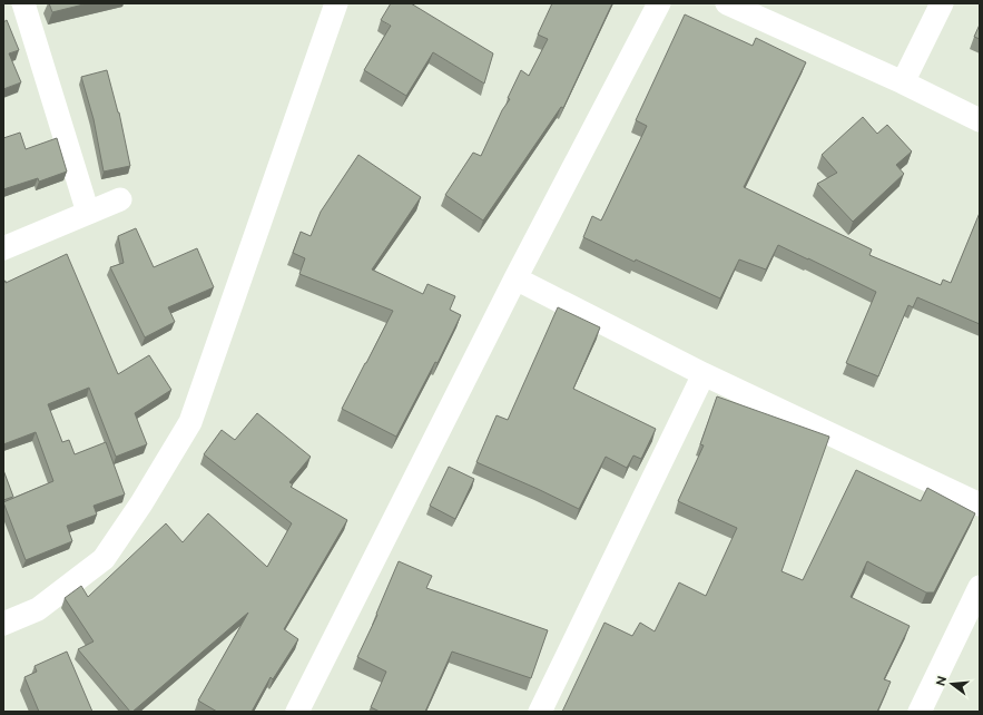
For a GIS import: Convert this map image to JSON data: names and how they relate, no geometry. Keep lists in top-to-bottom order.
{
  "north": "left"
}
